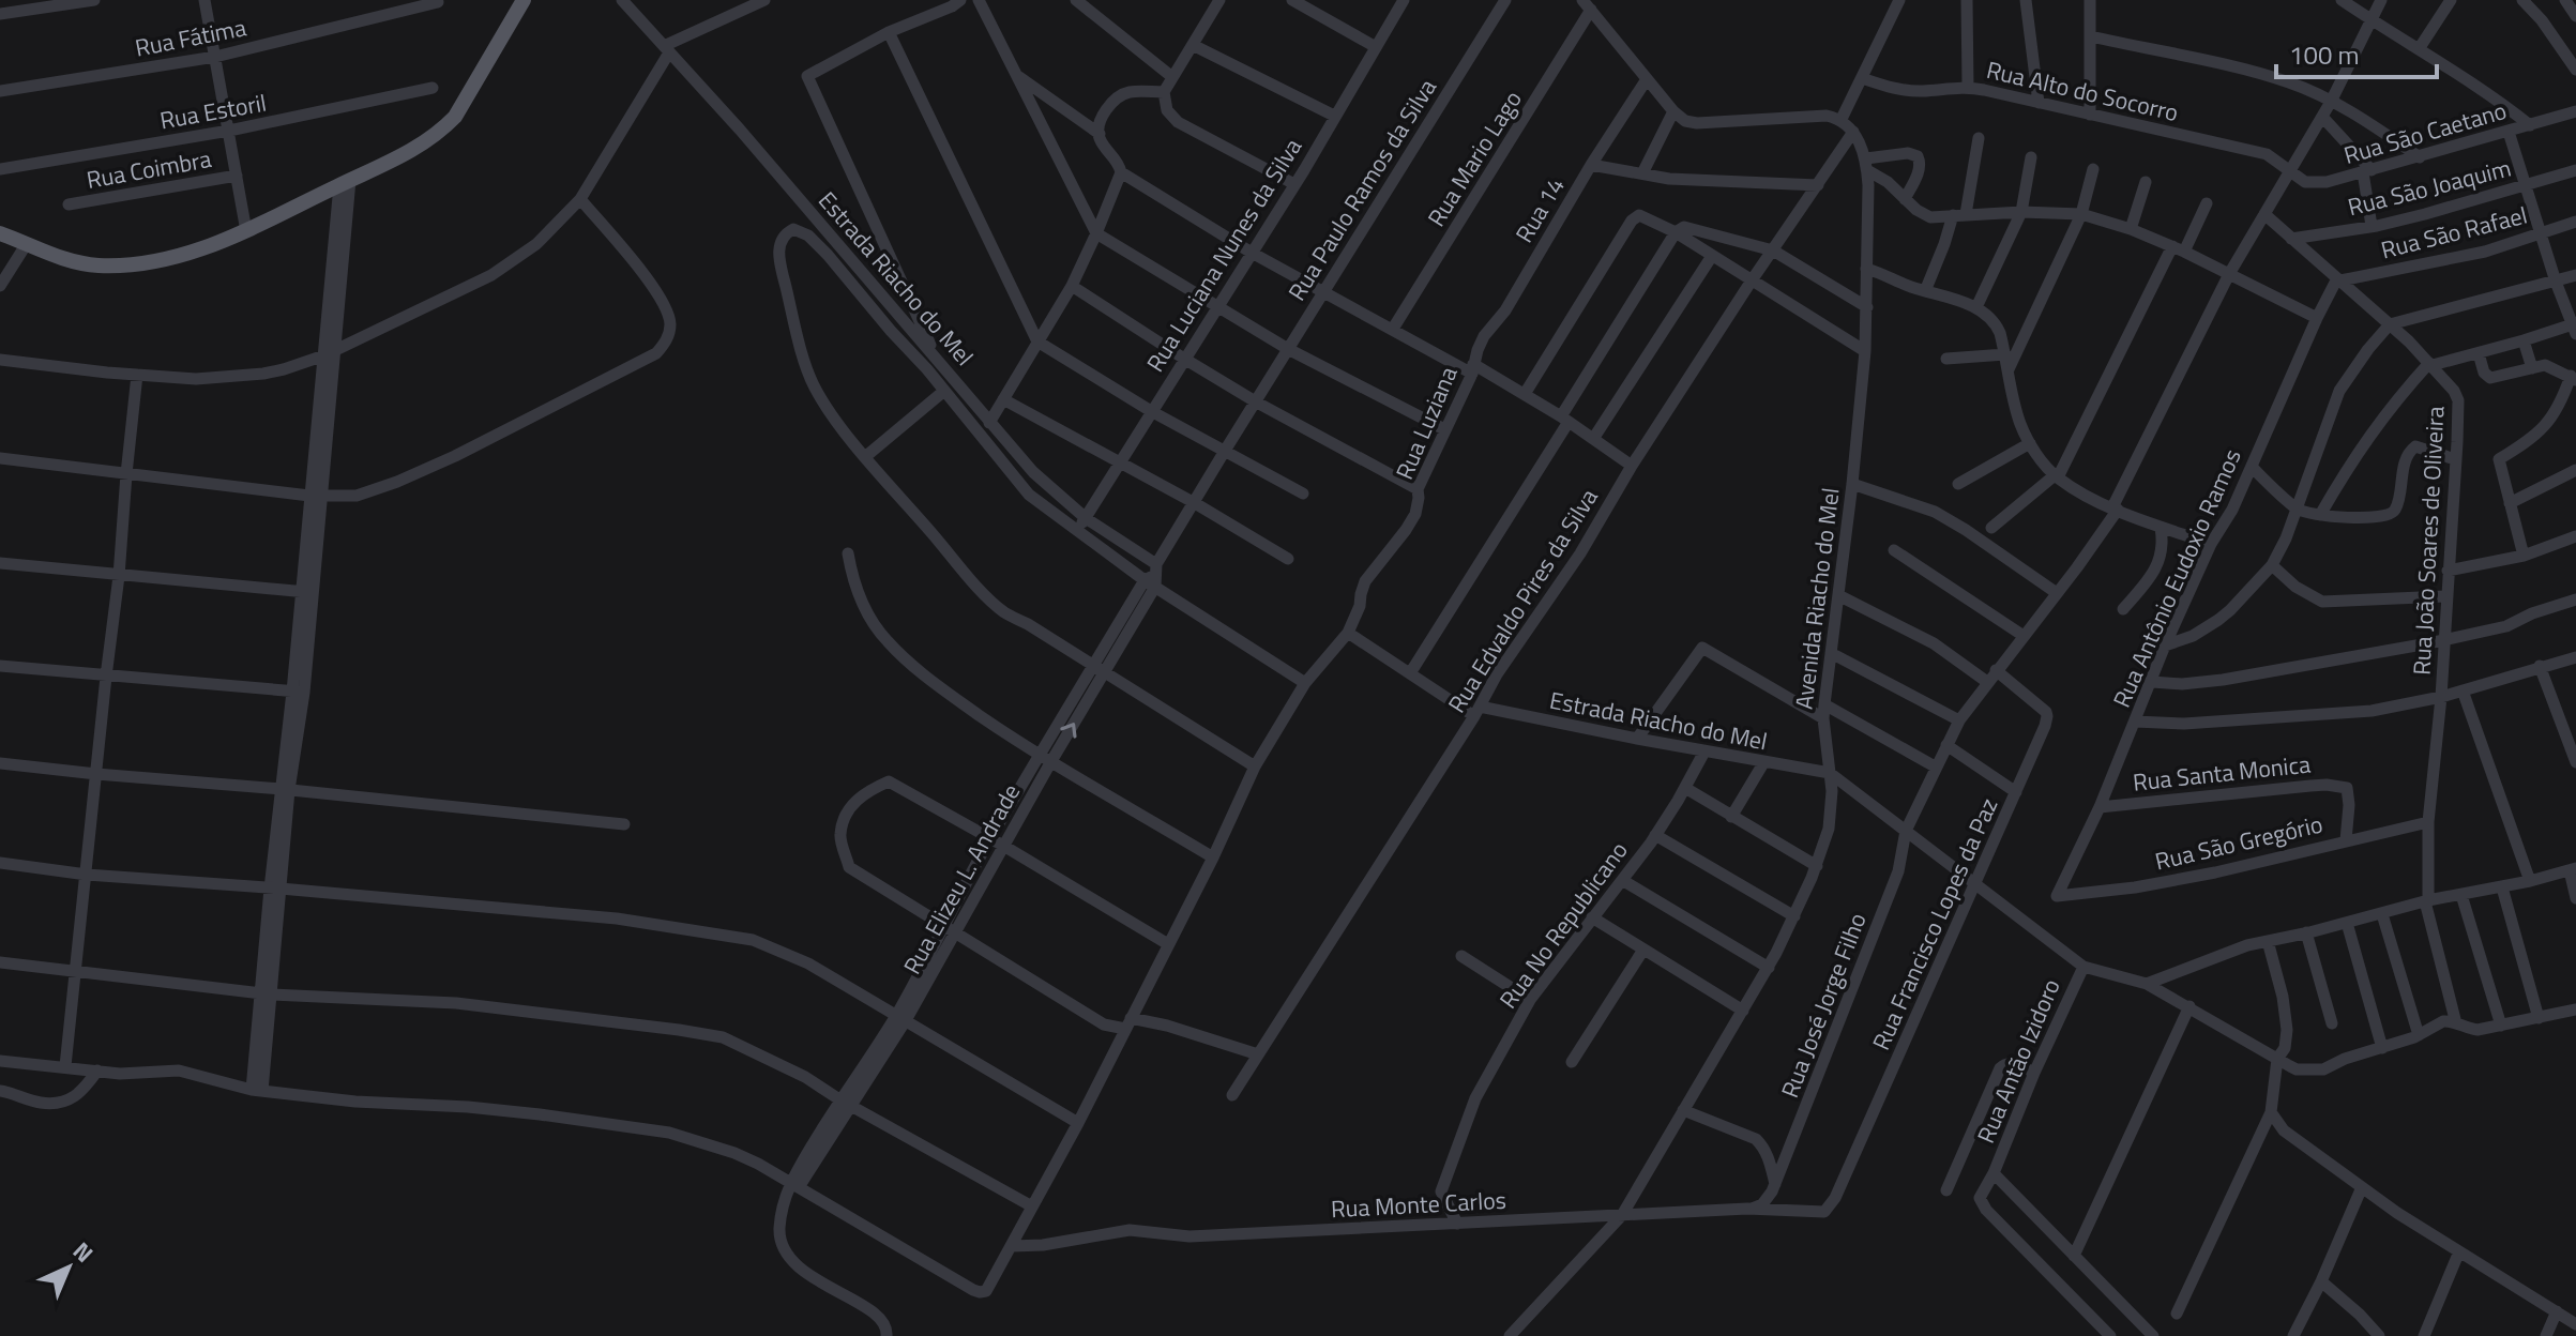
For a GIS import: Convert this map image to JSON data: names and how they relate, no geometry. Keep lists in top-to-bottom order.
{
  "streets": {
    "street": [
      "Rua Fátima",
      "Rua Alto do Socorro",
      "Rua Estoril",
      "Rua São Caetano",
      "Rua Mario Lago",
      "Rua Coimbra",
      "Rua São Joaquim",
      "Rua Paulo Ramos da Silva",
      "Rua 14",
      "Rua São Rafael",
      "Rua Luciana Nunes da Silva",
      "Estrada Riacho do Mel",
      "Rua Luziana",
      "Rua João Soares de Oliveira",
      "Rua Antônio Eudoxio Ramos",
      "Avenida Riacho do Mel",
      "Rua Edvaldo Pires da Silva",
      "Rua Santa Monica",
      "Rua São Gregório",
      "Rua Elizeu L. Andrade",
      "Rua Francisco Lopes da Paz",
      "Rua No Republicano",
      "Rua José Jorge Filho",
      "Rua Antão Izidoro",
      "Rua Monte Carlos"
    ]
  },
  "crossings": [
    ["Rua Alto do Socorro", "Rua São Caetano"],
    ["Rua Alto do Socorro", "Rua José Jorge Filho"],
    ["Rua São Caetano", "Rua José Jorge Filho"],
    ["Rua São Joaquim", "Rua João Soares de Oliveira"],
    ["Rua Paulo Ramos da Silva", "Estrada Riacho do Mel"],
    ["Rua Paulo Ramos da Silva", "Rua Elizeu L. Andrade"],
    ["Rua 14", "Rua Luziana"],
    ["Rua São Rafael", "Rua João Soares de Oliveira"],
    ["Rua São Rafael", "Rua Antônio Eudoxio Ramos"],
    ["Rua Luciana Nunes da Silva", "Estrada Riacho do Mel"],
    ["Estrada Riacho do Mel", "Rua Luziana"],
    ["Estrada Riacho do Mel", "Avenida Riacho do Mel"],
    ["Estrada Riacho do Mel", "Rua Edvaldo Pires da Silva"],
    ["Estrada Riacho do Mel", "Rua Elizeu L. Andrade"],
    ["Estrada Riacho do Mel", "Rua No Republicano"],
    ["Rua João Soares de Oliveira", "Rua Antônio Eudoxio Ramos"],
    ["Rua João Soares de Oliveira", "Rua São Gregório"],
    ["Rua João Soares de Oliveira", "Rua José Jorge Filho"],
    ["Rua Antônio Eudoxio Ramos", "Rua Santa Monica"],
    ["Rua Antônio Eudoxio Ramos", "Rua São Gregório"],
    ["Avenida Riacho do Mel", "Rua Edvaldo Pires da Silva"],
    ["Avenida Riacho do Mel", "Rua Monte Carlos"],
    ["Rua Santa Monica", "Rua São Gregório"],
    ["Rua Francisco Lopes da Paz", "Rua José Jorge Filho"],
    ["Rua Francisco Lopes da Paz", "Rua Monte Carlos"],
    ["Rua No Republicano", "Rua Monte Carlos"],
    ["Rua José Jorge Filho", "Rua Monte Carlos"]
  ],
  "scale_bar": "100 m",
  "north": "top right"
}
